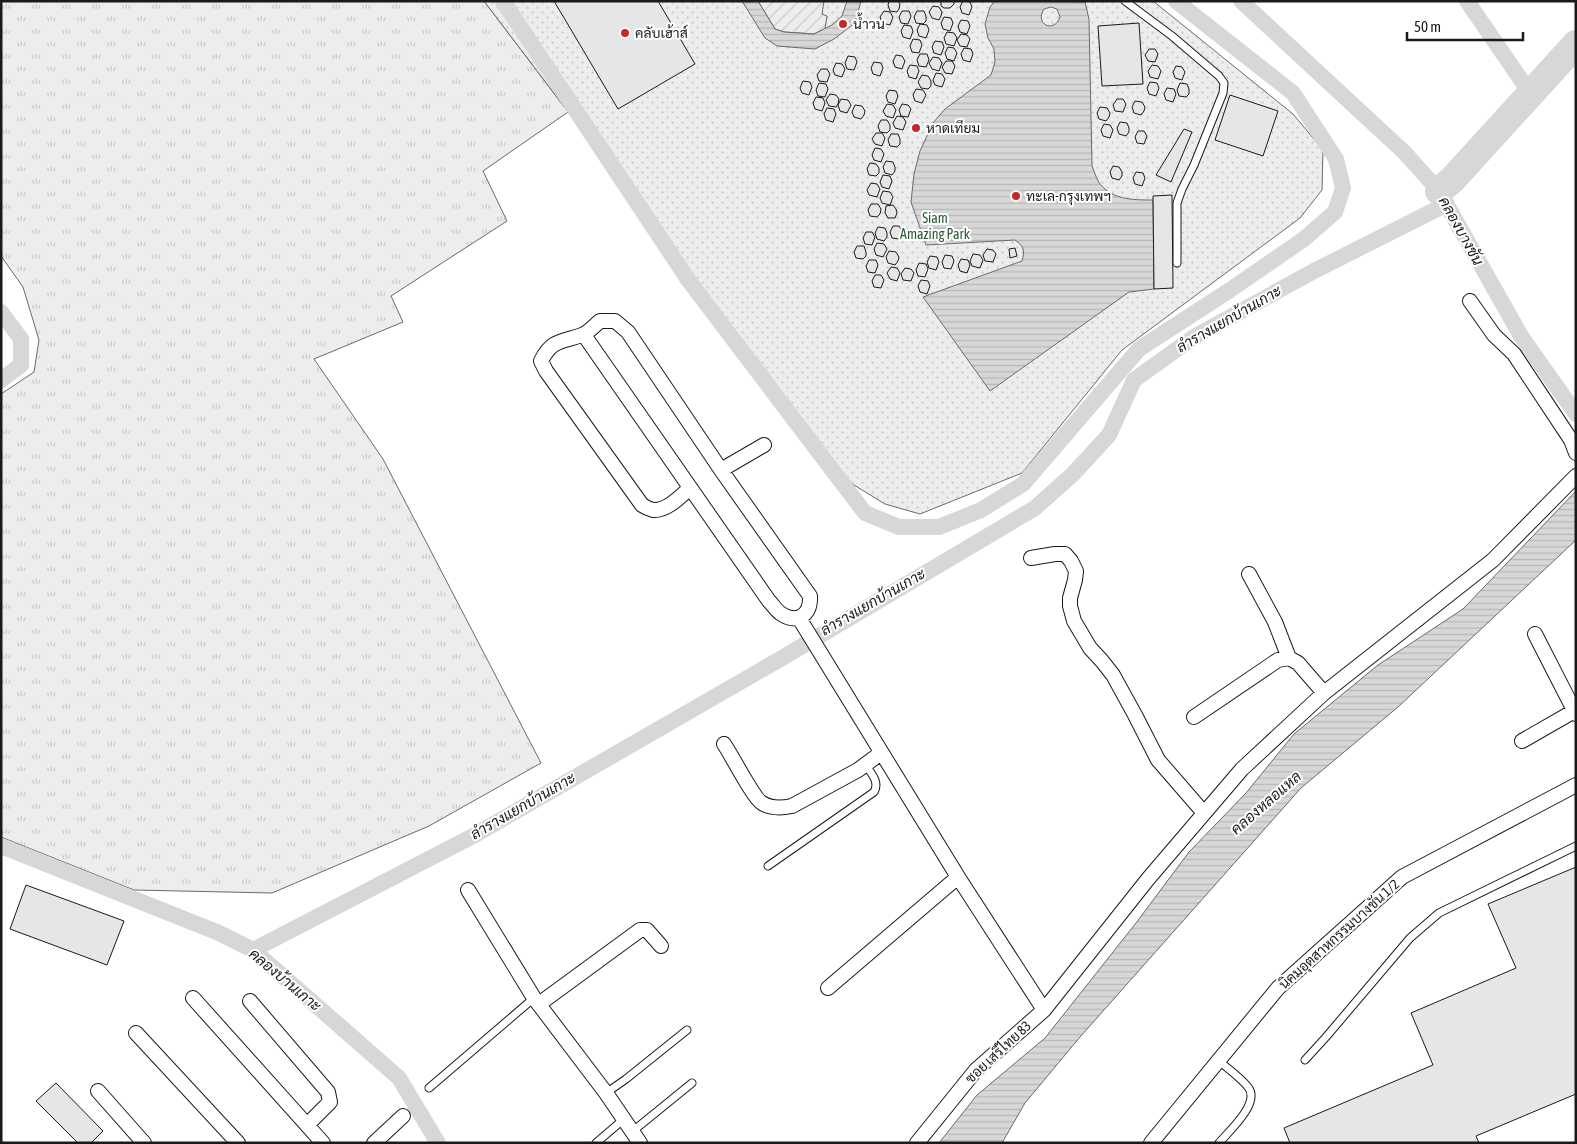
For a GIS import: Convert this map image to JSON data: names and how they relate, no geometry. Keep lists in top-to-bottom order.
{
  "streets": {
    "street": ["นิคมอุตสาหกรรมบางชัน 1/2", "ซอย เสรีไทย 83"]
  },
  "water": [
    "คลองบางชัน",
    "ลำรางแยกบ้านเกาะ",
    "คลองหลอแหล",
    "คลองบ้านเกาะ"
  ],
  "parks": ["Siam Amazing Park"],
  "places": [
    "น้ำวน",
    "คลับเฮ้าส์",
    "หาดเทียม",
    "ทะเล-กรุงเทพฯ"
  ],
  "scale_bar": "50 m"
}
